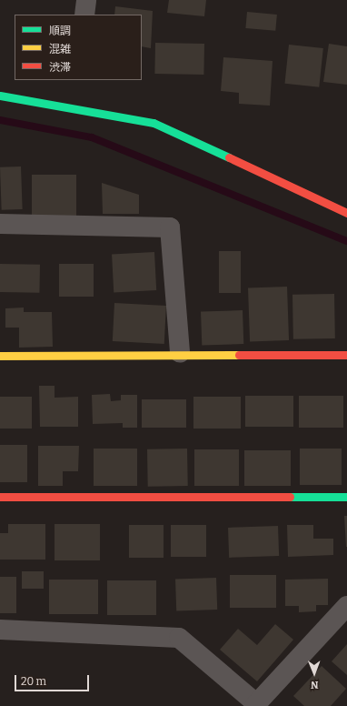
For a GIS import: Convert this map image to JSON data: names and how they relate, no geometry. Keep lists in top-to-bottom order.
{
  "legend": ["順調", "混雑", "渋滞"],
  "scale_bar": "20 m",
  "north": "bottom"
}
